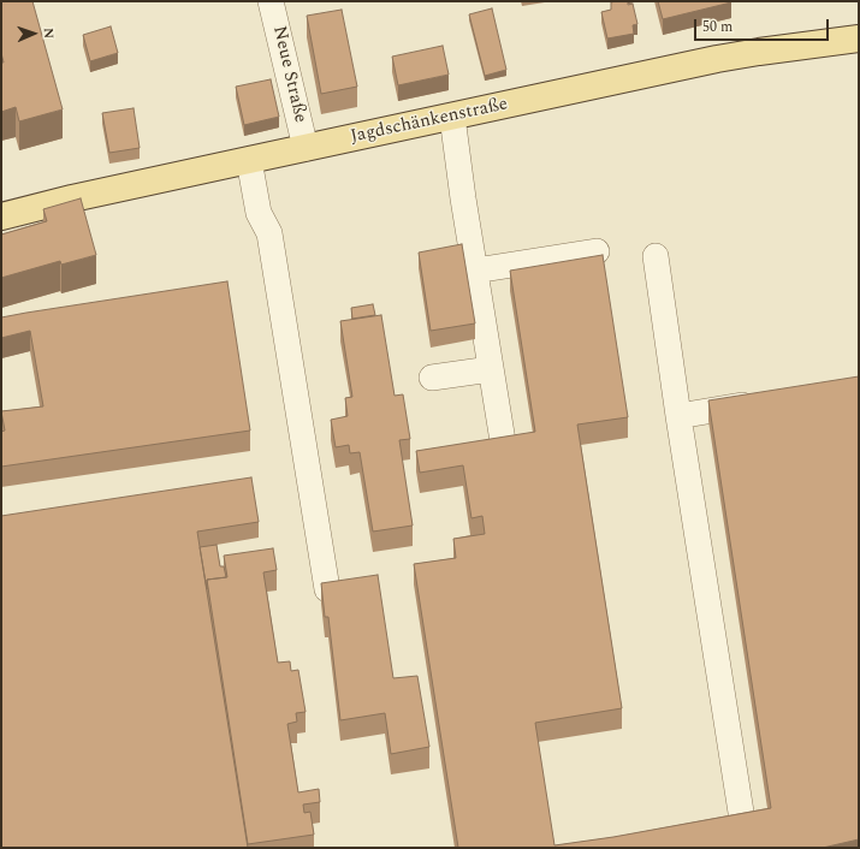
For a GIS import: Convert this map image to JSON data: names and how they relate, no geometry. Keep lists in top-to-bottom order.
{
  "streets": {
    "main road": ["Jagdschänkenstraße"],
    "street": ["Neue Straße"]
  },
  "crossings": [
    ["Neue Straße", "Jagdschänkenstraße"]
  ],
  "scale_bar": "50 m",
  "north": "right"
}
